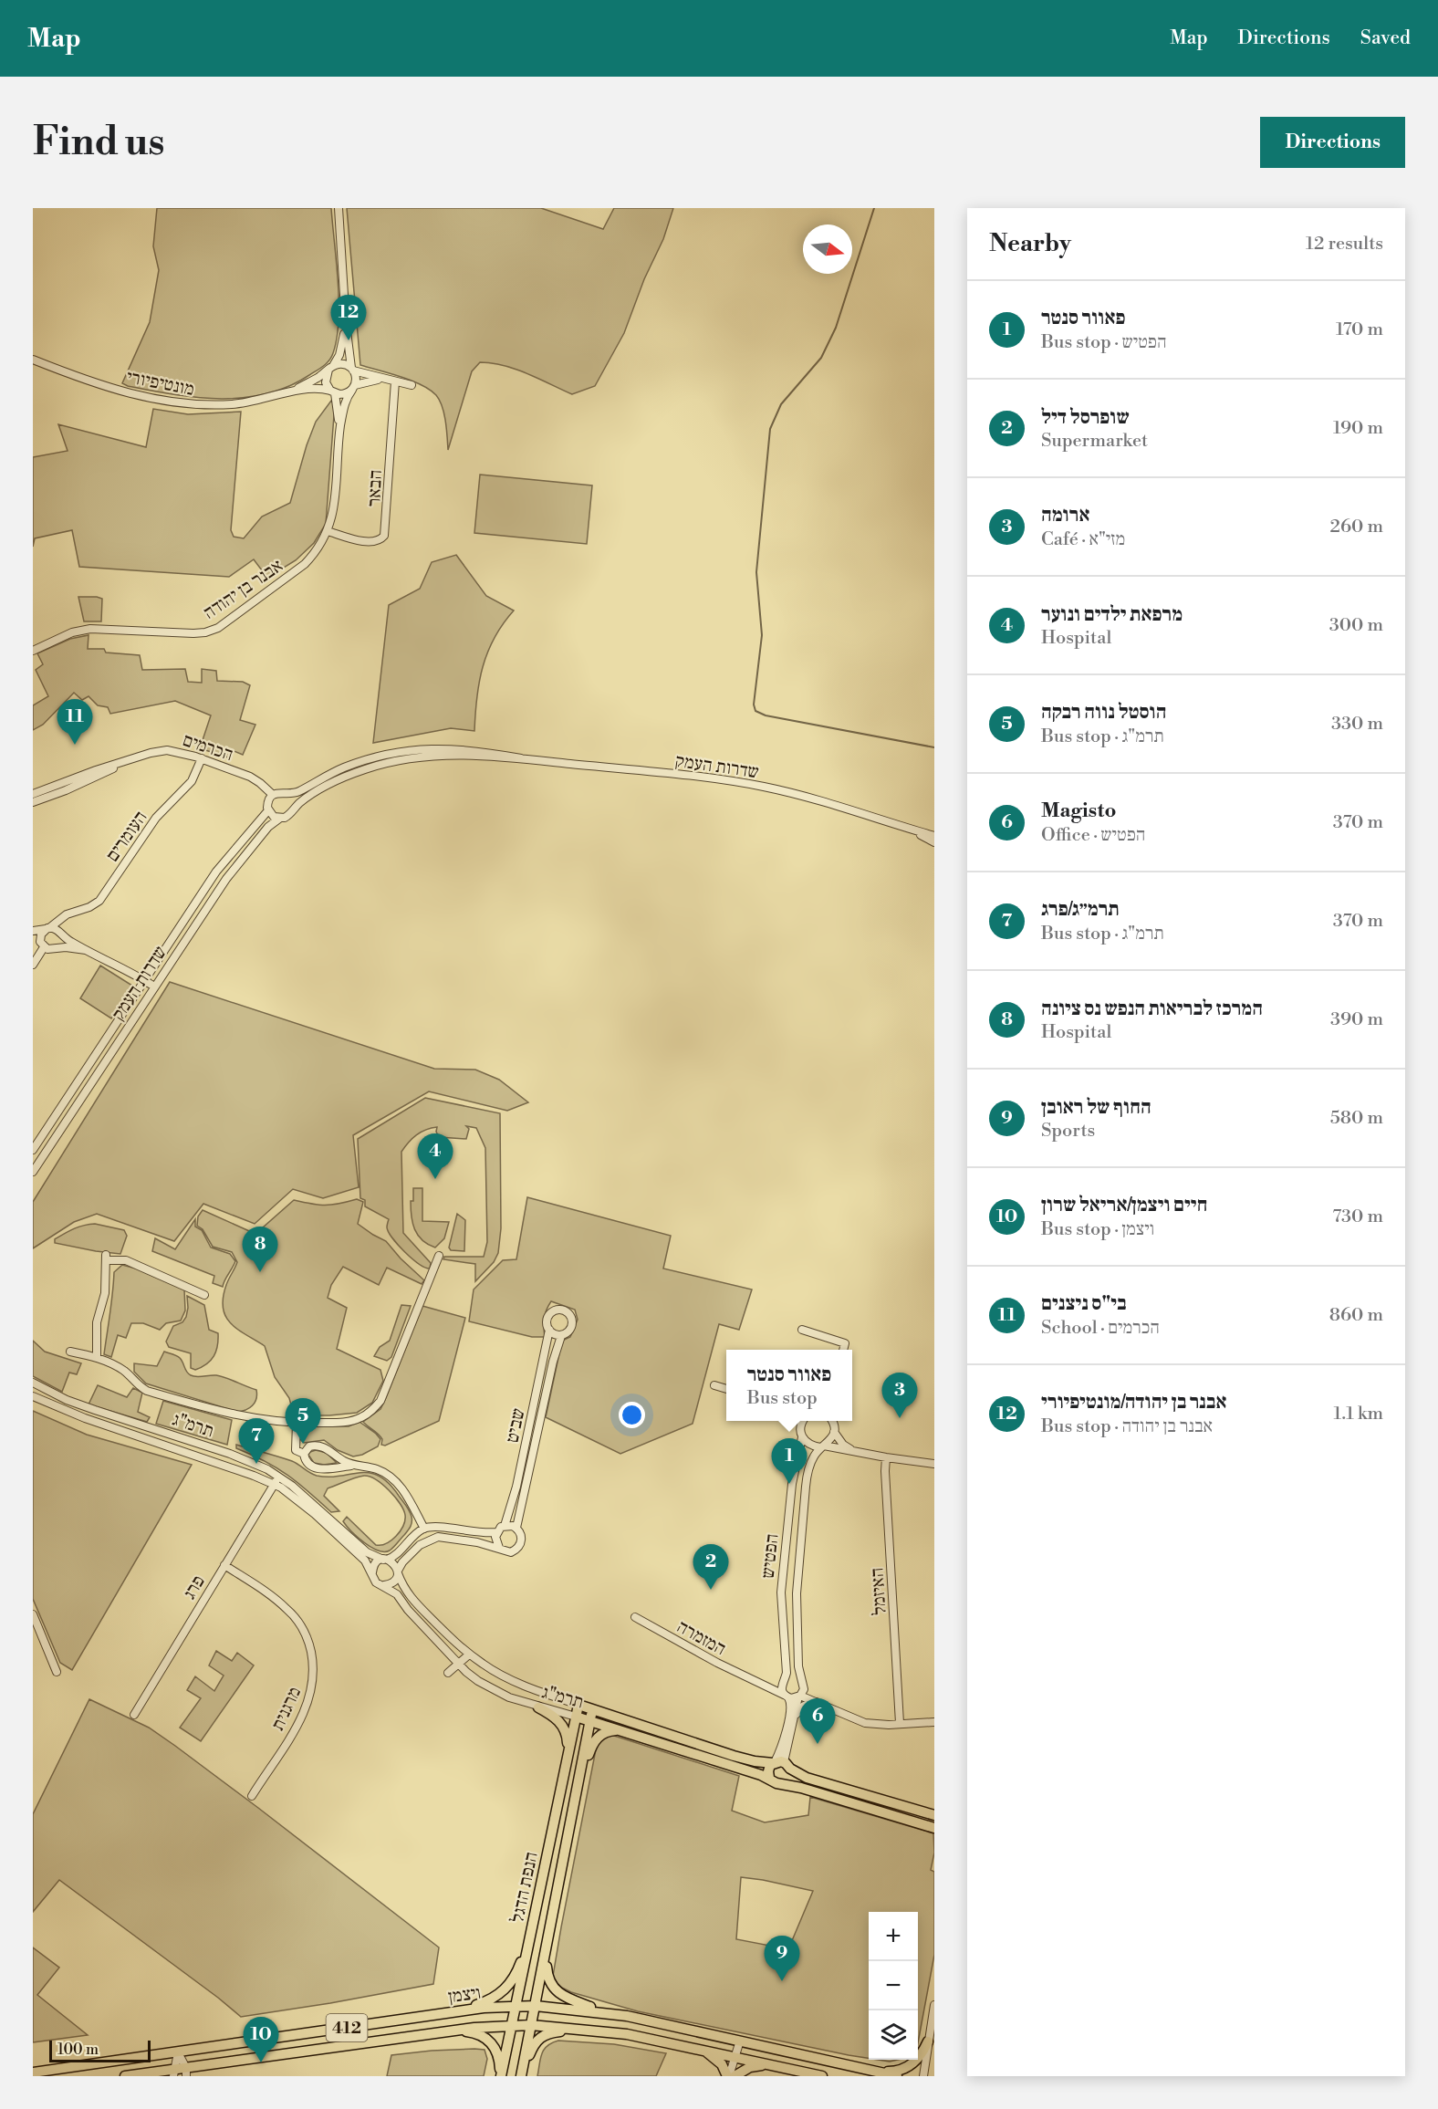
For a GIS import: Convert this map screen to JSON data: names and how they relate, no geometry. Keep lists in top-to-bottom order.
{
  "streets": {
    "main road": [
      "תרמ\"ג",
      "הנפת הדגל",
      "ויצמן",
      "412"
    ],
    "street": [
      "מונטיפיורי",
      "הבאר",
      "אבנר בן יהודה",
      "הכרמים",
      "שדרות העמק",
      "העומרים",
      "שביט",
      "הפטיש",
      "פרג",
      "האיזמל",
      "המזמרה",
      "מרגנית"
    ]
  },
  "crossings": [
    ["מונטיפיורי", "אבנר בן יהודה"],
    ["הבאר", "אבנר בן יהודה"],
    ["הכרמים", "שדרות העמק"],
    ["הכרמים", "העומרים"],
    ["תרמ\"ג", "פרג"],
    ["תרמ\"ג", "הנפת הדגל"],
    ["הפטיש", "המזמרה"],
    ["פרג", "מרגנית"],
    ["הנפת הדגל", "ויצמן"]
  ],
  "scale_bar": "100 m",
  "north": "right",
  "page": {
    "header": "Map",
    "nav": ["Map", "Directions", "Saved"],
    "buttons": "Directions",
    "title": "Find us",
    "heading": ["Nearby", "12 results"],
    "list": [
      {
        "mark": "1",
        "name": "פאוור סנטר",
        "note": "Bus stop · הפטיש",
        "value": "170 m"
      },
      {
        "mark": "2",
        "name": "שופרסל דיל",
        "note": "Supermarket",
        "value": "190 m"
      },
      {
        "mark": "3",
        "name": "ארומה",
        "note": "Café · מזי\"א",
        "value": "260 m"
      },
      {
        "mark": "4",
        "name": "מרפאת ילדים ונוער",
        "note": "Hospital",
        "value": "300 m"
      },
      {
        "mark": "5",
        "name": "הוסטל נווה רבקה",
        "note": "Bus stop · תרמ\"ג",
        "value": "330 m"
      },
      {
        "mark": "6",
        "name": "Magisto",
        "note": "Office · הפטיש",
        "value": "370 m"
      },
      {
        "mark": "7",
        "name": "תרמ״ג/פרג",
        "note": "Bus stop · תרמ\"ג",
        "value": "370 m"
      },
      {
        "mark": "8",
        "name": "המרכז לבריאות הנפש נס ציונה",
        "note": "Hospital",
        "value": "390 m"
      },
      {
        "mark": "9",
        "name": "החוף של ראובן",
        "note": "Sports",
        "value": "580 m"
      },
      {
        "mark": "10",
        "name": "חיים ויצמן/אריאל שרון",
        "note": "Bus stop · ויצמן",
        "value": "730 m"
      },
      {
        "mark": "11",
        "name": "בי\"ס ניצנים",
        "note": "School · הכרמים",
        "value": "860 m"
      },
      {
        "mark": "12",
        "name": "אבנר בן יהודה/מונטיפיורי",
        "note": "Bus stop · אבנר בן יהודה",
        "value": "1.1 km"
      }
    ],
    "pins": [
      "12",
      "11",
      "4",
      "8",
      "3",
      "5",
      "7",
      "1",
      "2",
      "6",
      "9",
      "10"
    ],
    "popup": ["פאוור סנטר", "Bus stop"],
    "map_buttons": ["+", "−"],
    "scale": "100 m"
  }
}
